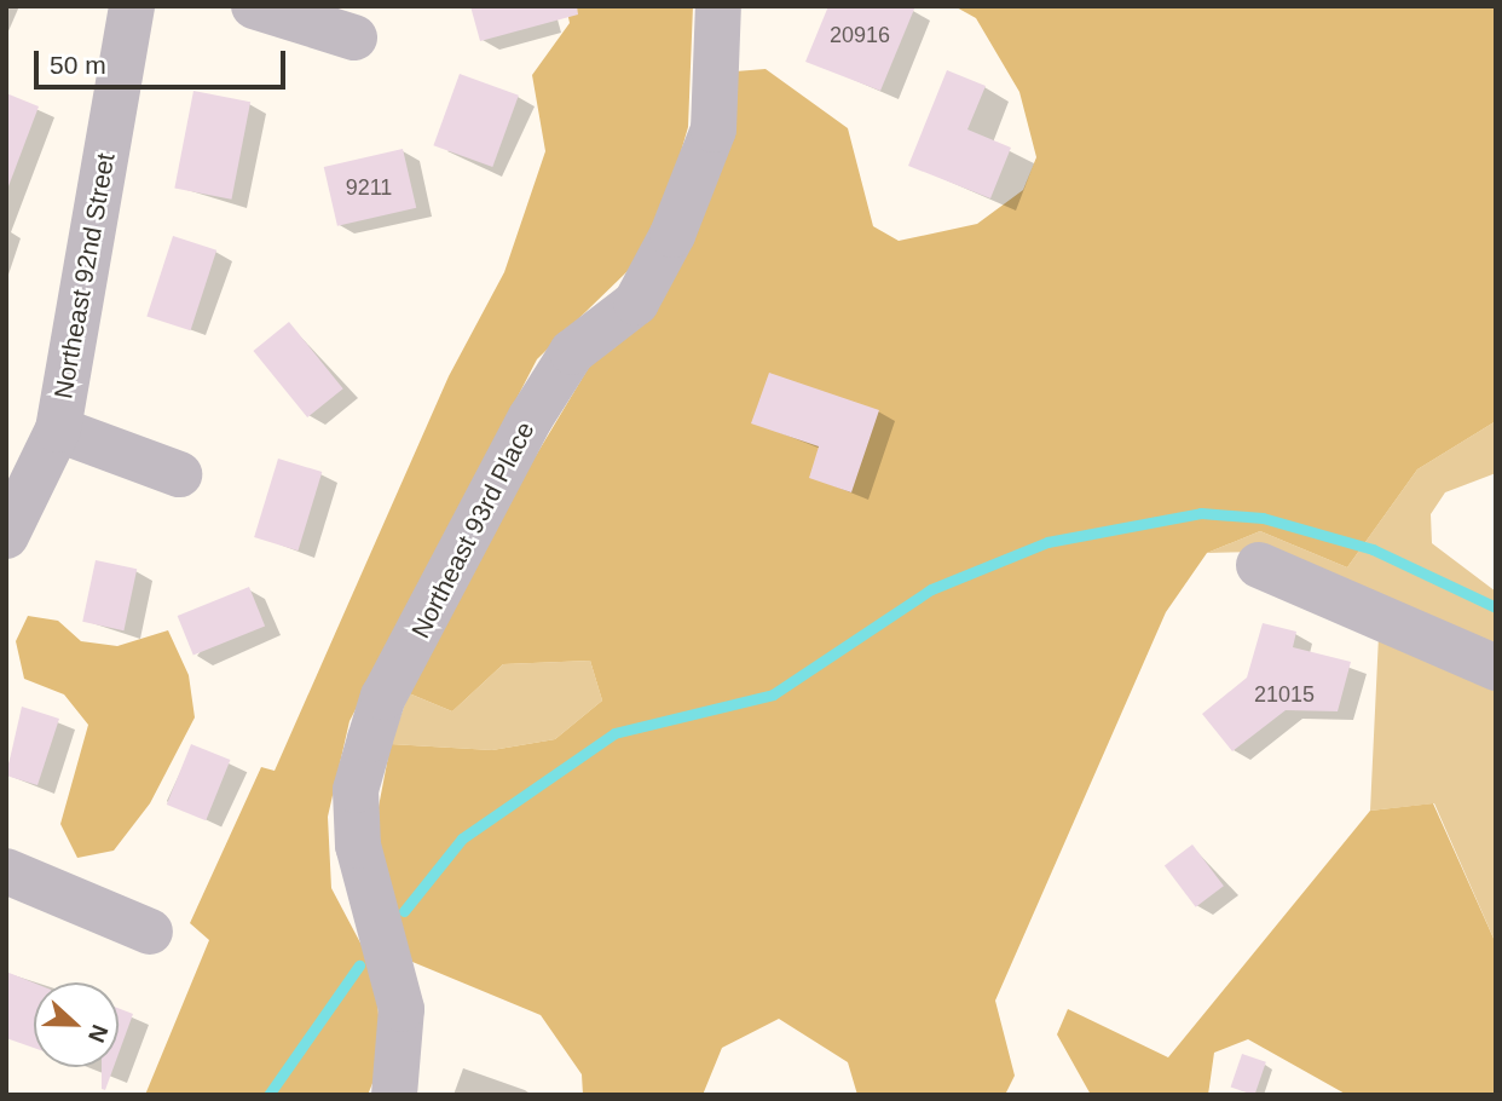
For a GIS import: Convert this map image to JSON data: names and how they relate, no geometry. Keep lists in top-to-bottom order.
{
  "streets": {
    "street": ["Northeast 92nd Street", "Northeast 93rd Place"]
  },
  "house_numbers": ["20916", "9211", "21015"],
  "scale_bar": "50 m",
  "north": "right"
}
